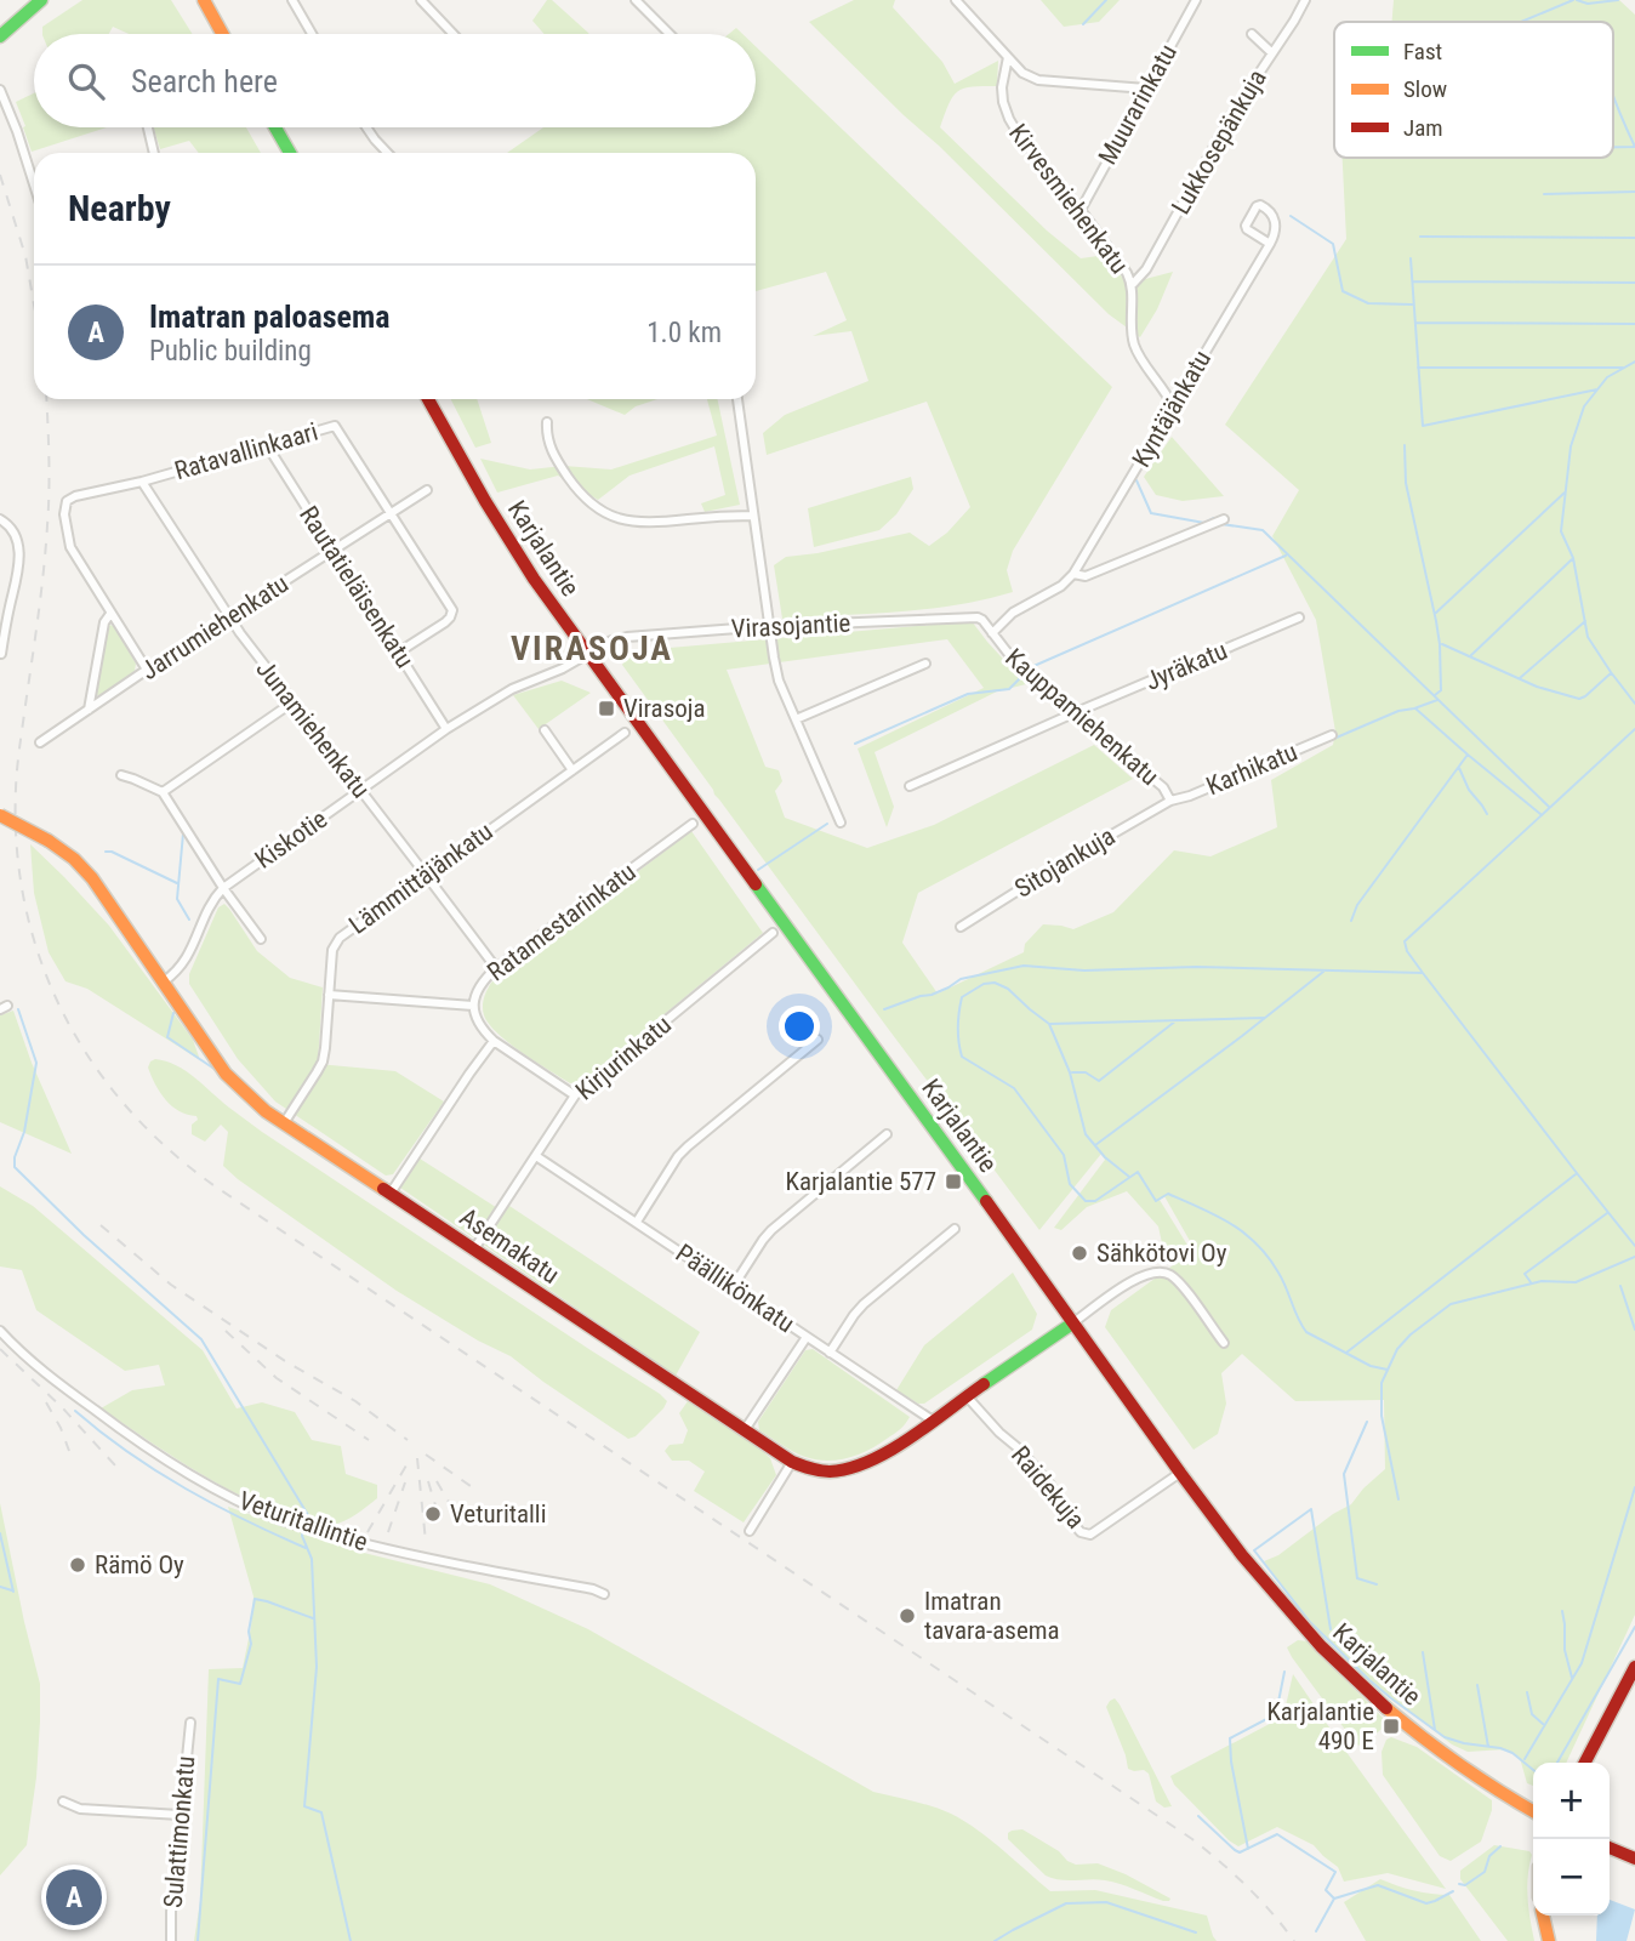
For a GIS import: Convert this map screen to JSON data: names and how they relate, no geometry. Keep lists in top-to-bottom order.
{
  "streets": {
    "main road": ["Karjalantie", "Asemakatu"],
    "street": [
      "Muurarinkatu",
      "Lukkosepänkuja",
      "Kirvesmiehenkatu",
      "Kyntäjänkatu",
      "Ratavallinkaari",
      "Rautatieläisenkatu",
      "Virasojantie",
      "Jarrumiehenkatu",
      "Jyräkatu",
      "Kauppamiehenkatu",
      "Junamiehenkatu",
      "Karhikatu",
      "Kiskotie",
      "Sitojankuja",
      "Lämmittäjänkatu",
      "Ratamestarinkatu",
      "Kirjurinkatu",
      "Päällikönkatu",
      "Raidekuja",
      "Veturitallintie",
      "Sulattimonkatu"
    ]
  },
  "crossings": [
    ["Muurarinkatu", "Kirvesmiehenkatu"],
    ["Lukkosepänkuja", "Kirvesmiehenkatu"],
    ["Kirvesmiehenkatu", "Kyntäjänkatu"],
    ["Ratavallinkaari", "Rautatieläisenkatu"],
    ["Ratavallinkaari", "Jarrumiehenkatu"],
    ["Ratavallinkaari", "Junamiehenkatu"],
    ["Karjalantie", "Virasojantie"],
    ["Karjalantie", "Kiskotie"],
    ["Karjalantie", "Asemakatu"],
    ["Karjalantie", "Raidekuja"],
    ["Rautatieläisenkatu", "Jarrumiehenkatu"],
    ["Rautatieläisenkatu", "Kiskotie"],
    ["Virasojantie", "Kauppamiehenkatu"],
    ["Virasojantie", "Kiskotie"],
    ["Jarrumiehenkatu", "Junamiehenkatu"],
    ["Jyräkatu", "Kauppamiehenkatu"],
    ["Kauppamiehenkatu", "Karhikatu"],
    ["Kauppamiehenkatu", "Sitojankuja"],
    ["Junamiehenkatu", "Kiskotie"],
    ["Junamiehenkatu", "Lämmittäjänkatu"],
    ["Junamiehenkatu", "Ratamestarinkatu"],
    ["Karhikatu", "Sitojankuja"],
    ["Kiskotie", "Asemakatu"],
    ["Lämmittäjänkatu", "Asemakatu"],
    ["Ratamestarinkatu", "Kirjurinkatu"],
    ["Kirjurinkatu", "Asemakatu"],
    ["Kirjurinkatu", "Päällikönkatu"],
    ["Asemakatu", "Päällikönkatu"],
    ["Asemakatu", "Raidekuja"]
  ],
  "districts": ["VIRASOJA"],
  "places": {
    "transit": ["Virasoja", "Karjalantie 577", "Karjalantie 490 E"],
    "other": [
      "Sähkötovi Oy",
      "Veturitalli",
      "Rämö Oy",
      "Imatran tavara-asema"
    ]
  },
  "legend": ["Fast", "Slow", "Jam"],
  "page": {
    "search": "Search here",
    "heading": "Nearby",
    "list": [
      {
        "mark": "A",
        "name": "Imatran paloasema",
        "note": "Public building",
        "value": "1.0 km"
      }
    ],
    "map_buttons": ["+", "−"],
    "pins": "A"
  }
}
